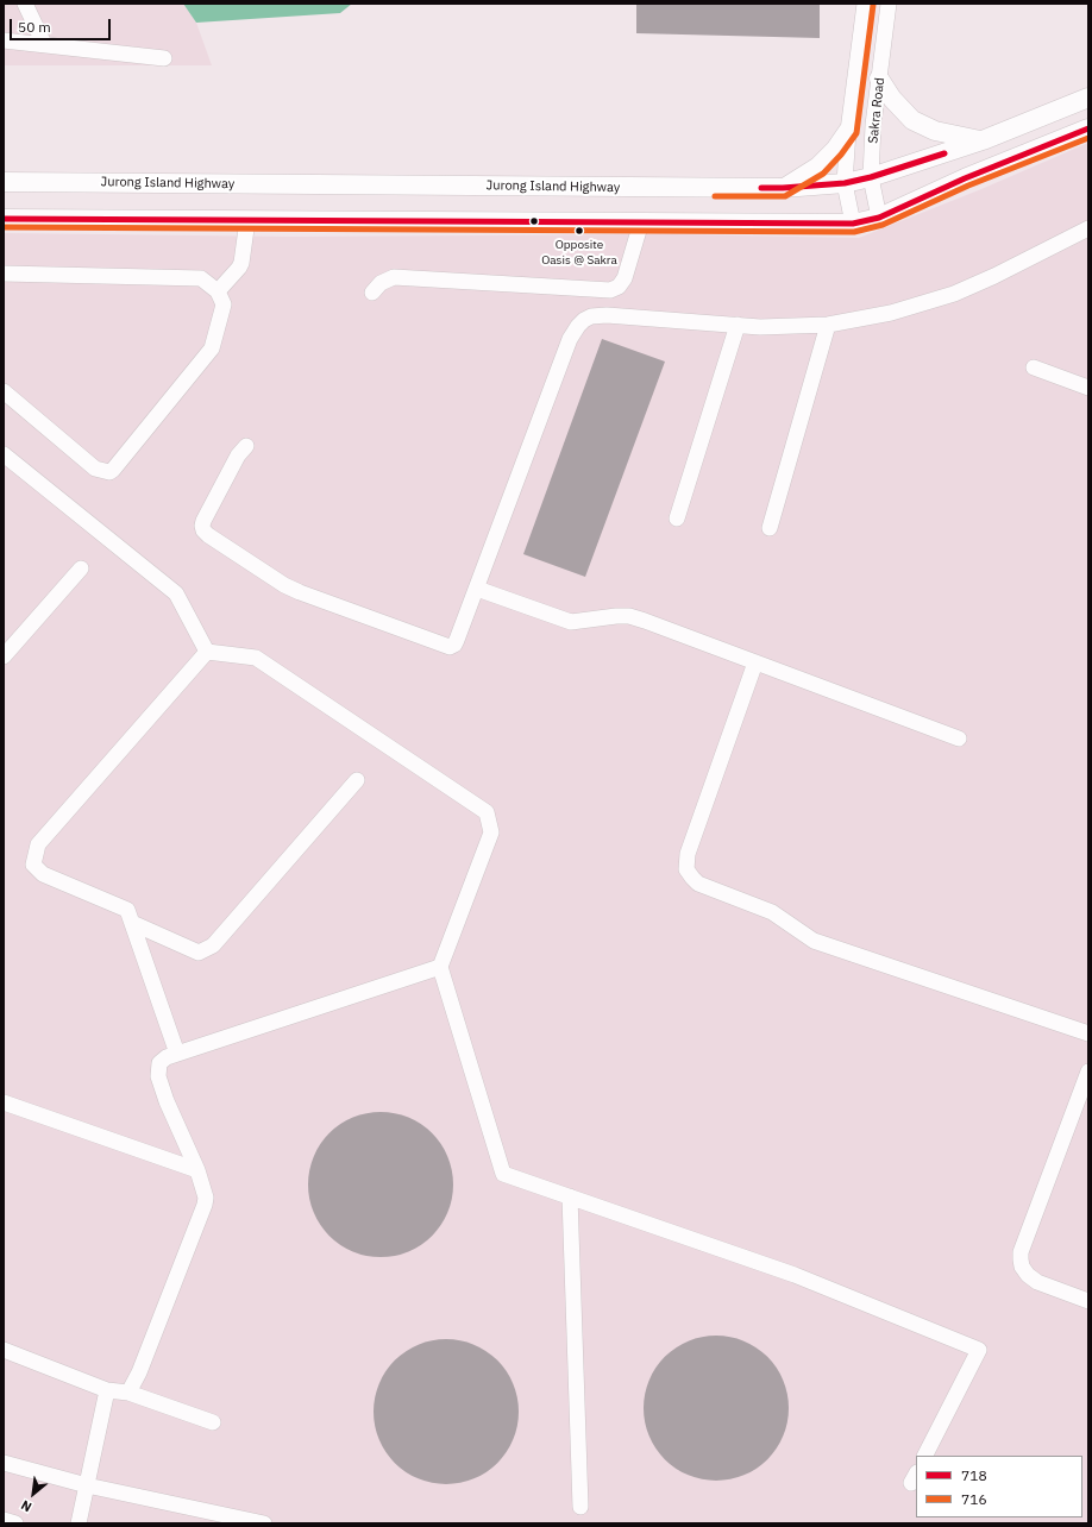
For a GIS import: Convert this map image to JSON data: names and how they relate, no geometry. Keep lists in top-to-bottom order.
{
  "streets": {
    "main road": ["Jurong Island Highway"],
    "street": ["Sakra Road"]
  },
  "crossings": [
    ["Sakra Road", "Jurong Island Highway"]
  ],
  "places": ["Opposite Oasis @ Sakra"],
  "lines": ["transit line 716", "transit line 718"],
  "legend": ["718", "716"],
  "scale_bar": "50 m",
  "north": "bottom left"
}
